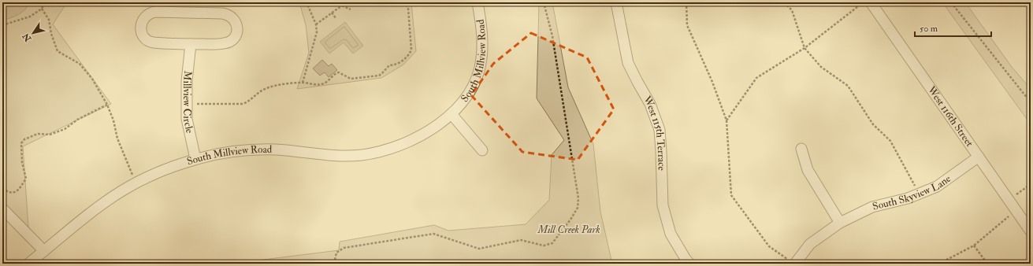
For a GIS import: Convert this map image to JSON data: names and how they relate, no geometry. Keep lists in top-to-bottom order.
{
  "streets": {
    "street": [
      "South Millview Road",
      "Millview Circle",
      "West 116th Street",
      "West 115th Terrace",
      "South Skyview Lane"
    ]
  },
  "crossings": [
    ["South Millview Road", "Millview Circle"],
    ["West 116th Street", "South Skyview Lane"]
  ],
  "parks": ["Mill Creek Park"],
  "scale_bar": "50 m",
  "north": "bottom left"
}
